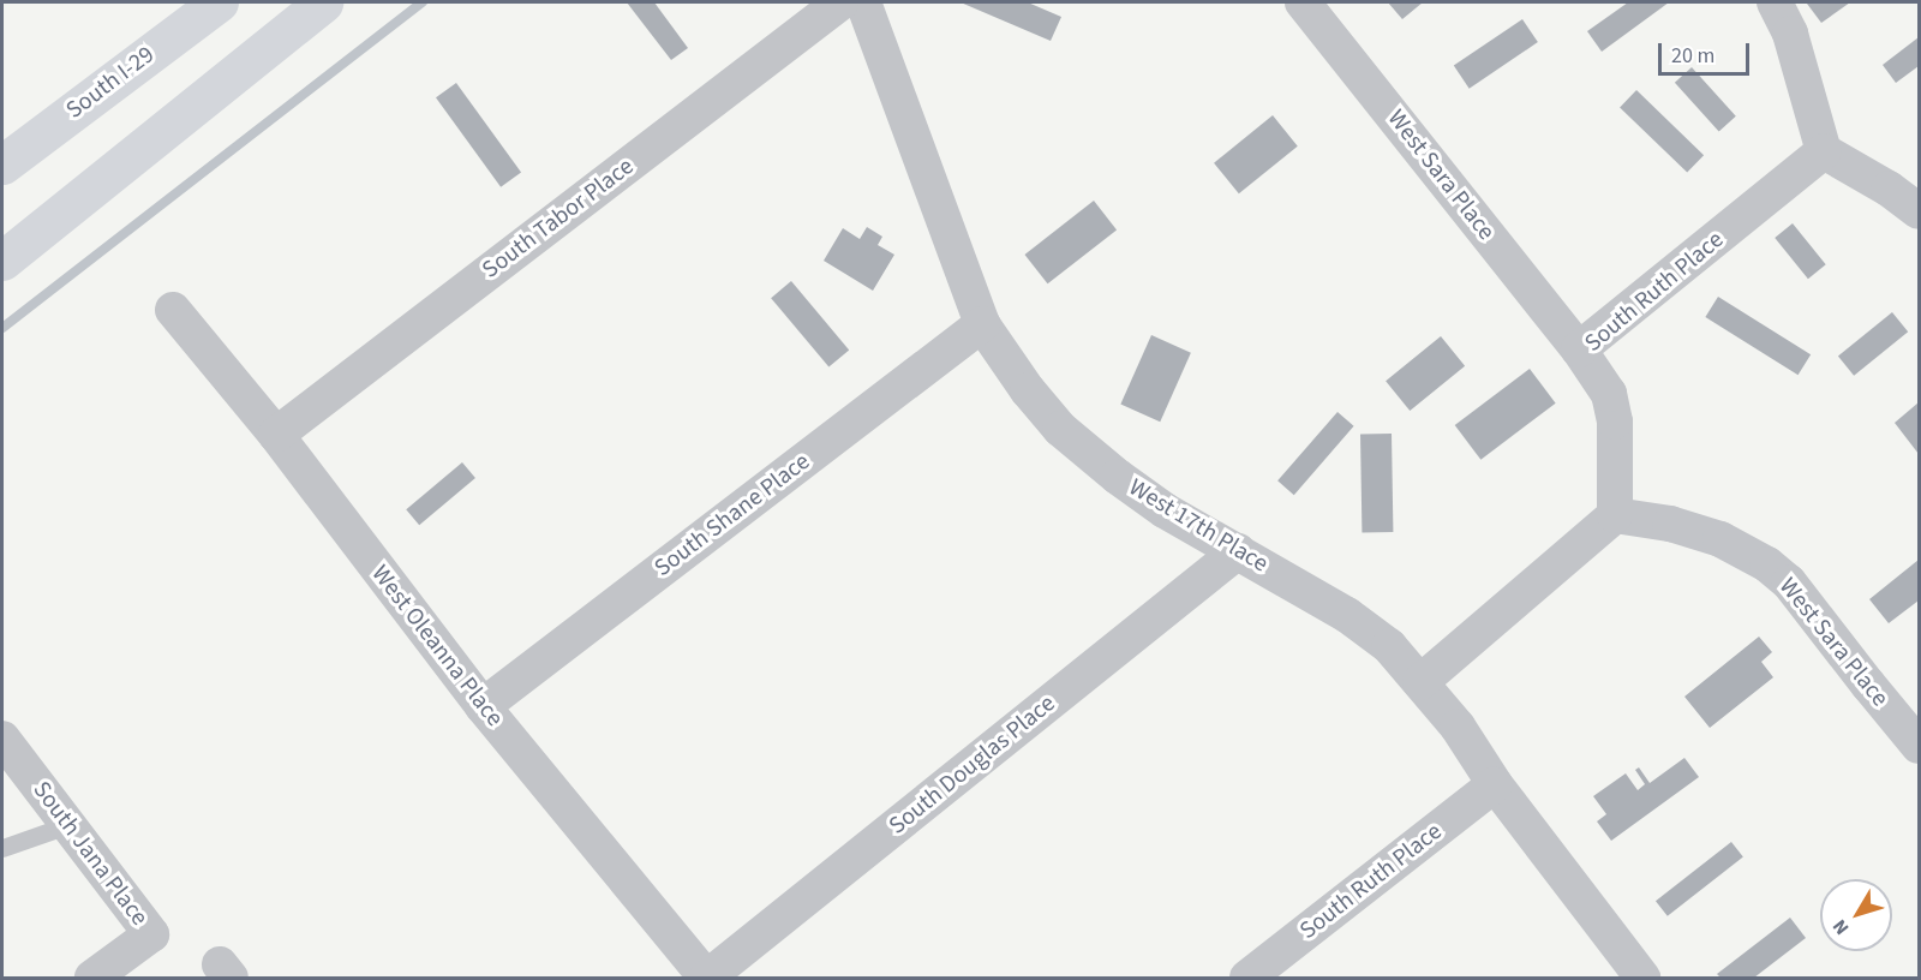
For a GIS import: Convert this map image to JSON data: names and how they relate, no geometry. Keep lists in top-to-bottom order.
{
  "streets": {
    "highway": ["South I-29"],
    "street": [
      "West Sara Place",
      "South Tabor Place",
      "South Ruth Place",
      "South Shane Place",
      "West 17th Place",
      "West Oleanna Place",
      "South Douglas Place",
      "South Jana Place"
    ]
  },
  "crossings": [
    ["West Sara Place", "South Ruth Place"],
    ["South Tabor Place", "West Oleanna Place"],
    ["South Ruth Place", "West 17th Place"],
    ["South Shane Place", "West 17th Place"],
    ["South Shane Place", "West Oleanna Place"],
    ["West 17th Place", "South Douglas Place"],
    ["West Oleanna Place", "South Douglas Place"]
  ],
  "scale_bar": "20 m",
  "north": "bottom left"
}
